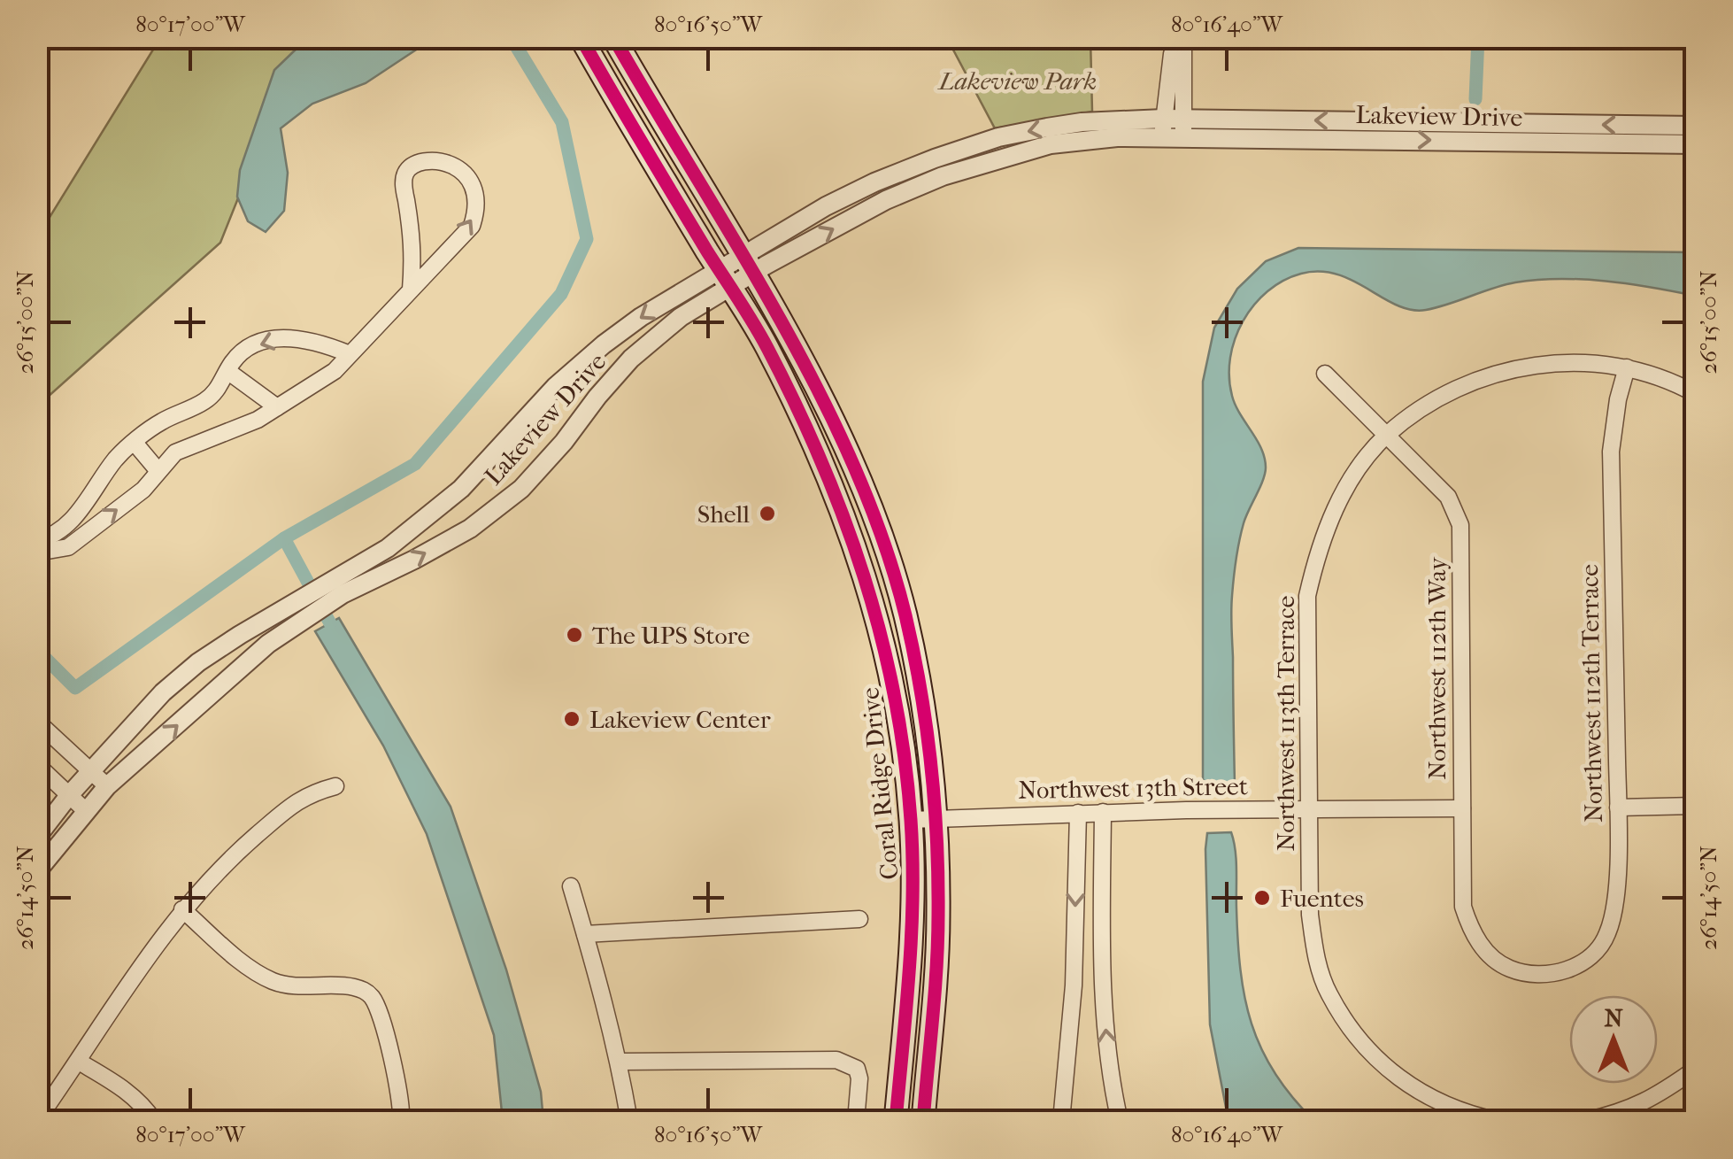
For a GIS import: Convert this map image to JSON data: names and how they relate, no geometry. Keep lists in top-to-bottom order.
{
  "streets": {
    "main road": ["Coral Ridge Drive"],
    "street": [
      "Lakeview Drive",
      "Northwest 112th Way",
      "Northwest 112th Terrace",
      "Northwest 113th Terrace",
      "Northwest 13th Street"
    ]
  },
  "crossings": [
    ["Lakeview Drive", "Coral Ridge Drive"],
    ["Northwest 112th Way", "Northwest 112th Terrace"],
    ["Northwest 112th Way", "Northwest 113th Terrace"],
    ["Northwest 112th Way", "Northwest 13th Street"],
    ["Northwest 112th Terrace", "Northwest 113th Terrace"],
    ["Northwest 113th Terrace", "Northwest 13th Street"],
    ["Coral Ridge Drive", "Northwest 13th Street"]
  ],
  "parks": ["Lakeview Park"],
  "places": [
    "Shell",
    "The UPS Store",
    "Lakeview Center",
    "Fuentes"
  ],
  "north": "top",
  "coordinates": [
    "80°17'00\"W",
    "80°16'50\"W",
    "80°16'40\"W",
    "26°15'00\"N",
    "26°14'50\"N"
  ]
}
